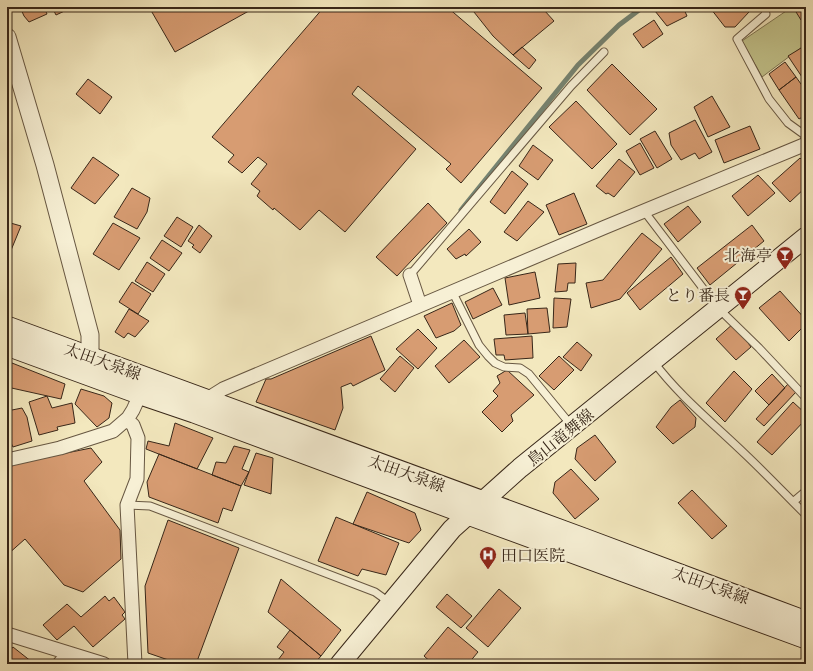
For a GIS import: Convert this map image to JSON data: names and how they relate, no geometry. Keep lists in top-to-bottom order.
{
  "streets": {
    "main road": ["太田大泉線", "鳥山竜舞線"]
  },
  "crossings": [
    ["太田大泉線", "鳥山竜舞線"]
  ],
  "places": {
    "bar": ["北海亭", "とり番長"],
    "hospital": ["田口医院"]
  }
}
